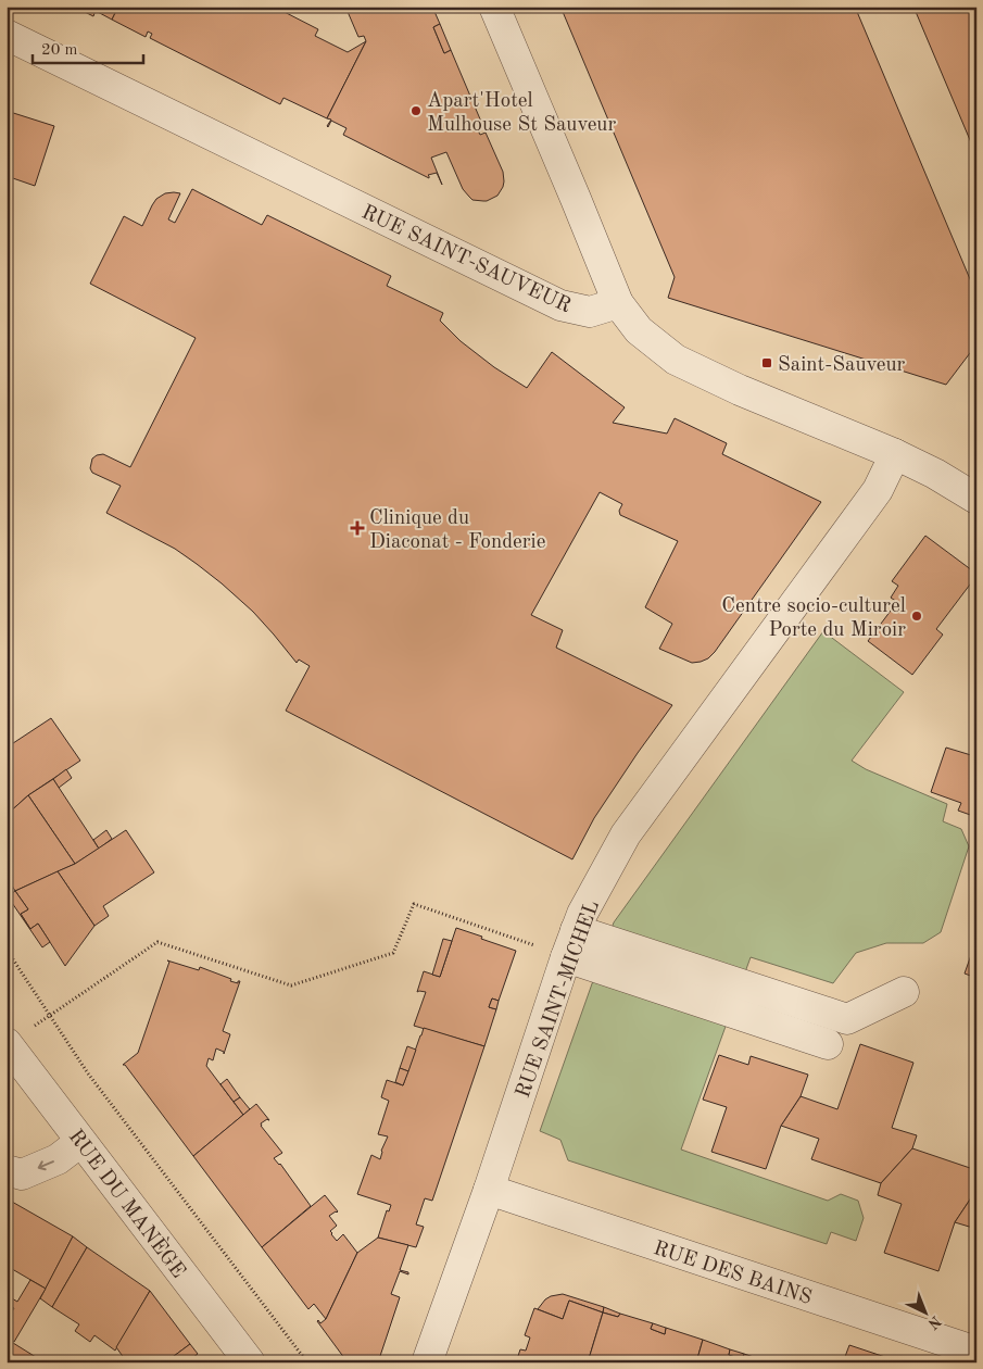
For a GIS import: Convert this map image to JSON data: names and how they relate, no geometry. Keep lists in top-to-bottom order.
{
  "streets": {
    "street": [
      "RUE SAINT-SAUVEUR",
      "RUE SAINT-MICHEL",
      "RUE DU MANÈGE",
      "RUE DES BAINS"
    ]
  },
  "crossings": [
    ["RUE SAINT-MICHEL", "RUE DES BAINS"]
  ],
  "places": {
    "other": ["Apart'Hotel Mulhouse St Sauveur", "Centre socio-culturel Porte du Miroir"],
    "transit": ["Saint-Sauveur"],
    "health": ["Clinique du Diaconat - Fonderie"]
  },
  "scale_bar": "20 m",
  "north": "bottom right"
}
